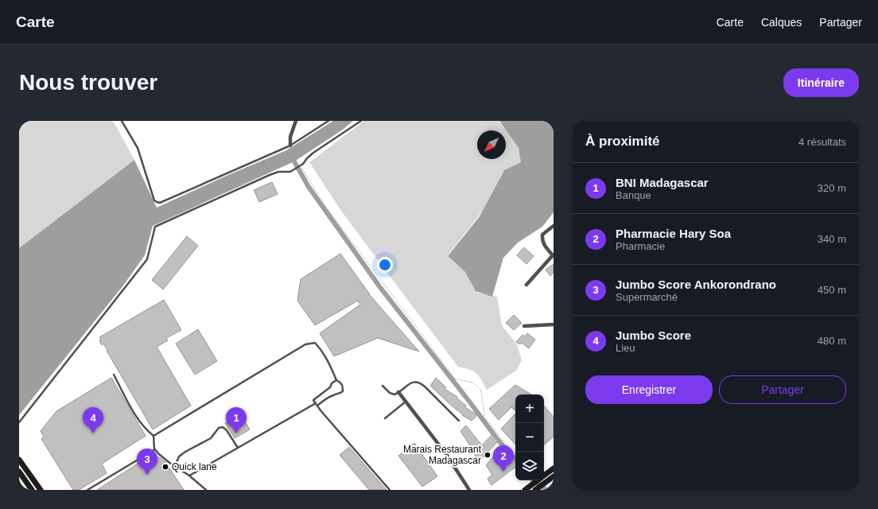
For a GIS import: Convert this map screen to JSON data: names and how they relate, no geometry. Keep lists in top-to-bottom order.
{
  "places": ["Marais Restaurant Madagascar", "Quick lane"],
  "north": "bottom left",
  "page": {
    "header": "Carte",
    "nav": ["Carte", "Calques", "Partager"],
    "buttons": [
      "Itinéraire",
      ["Enregistrer", "Partager"]
    ],
    "title": "Nous trouver",
    "heading": ["À proximité", "4 résultats"],
    "list": [
      {
        "mark": "1",
        "name": "BNI Madagascar",
        "note": "Banque",
        "value": "320 m"
      },
      {
        "mark": "2",
        "name": "Pharmacie Hary Soa",
        "note": "Pharmacie",
        "value": "340 m"
      },
      {
        "mark": "3",
        "name": "Jumbo Score Ankorondrano",
        "note": "Supermarché",
        "value": "450 m"
      },
      {
        "mark": "4",
        "name": "Jumbo Score",
        "note": "Lieu",
        "value": "480 m"
      }
    ],
    "map_buttons": ["+", "−"],
    "pins": [
      "1",
      "4",
      "2",
      "3"
    ]
  }
}
